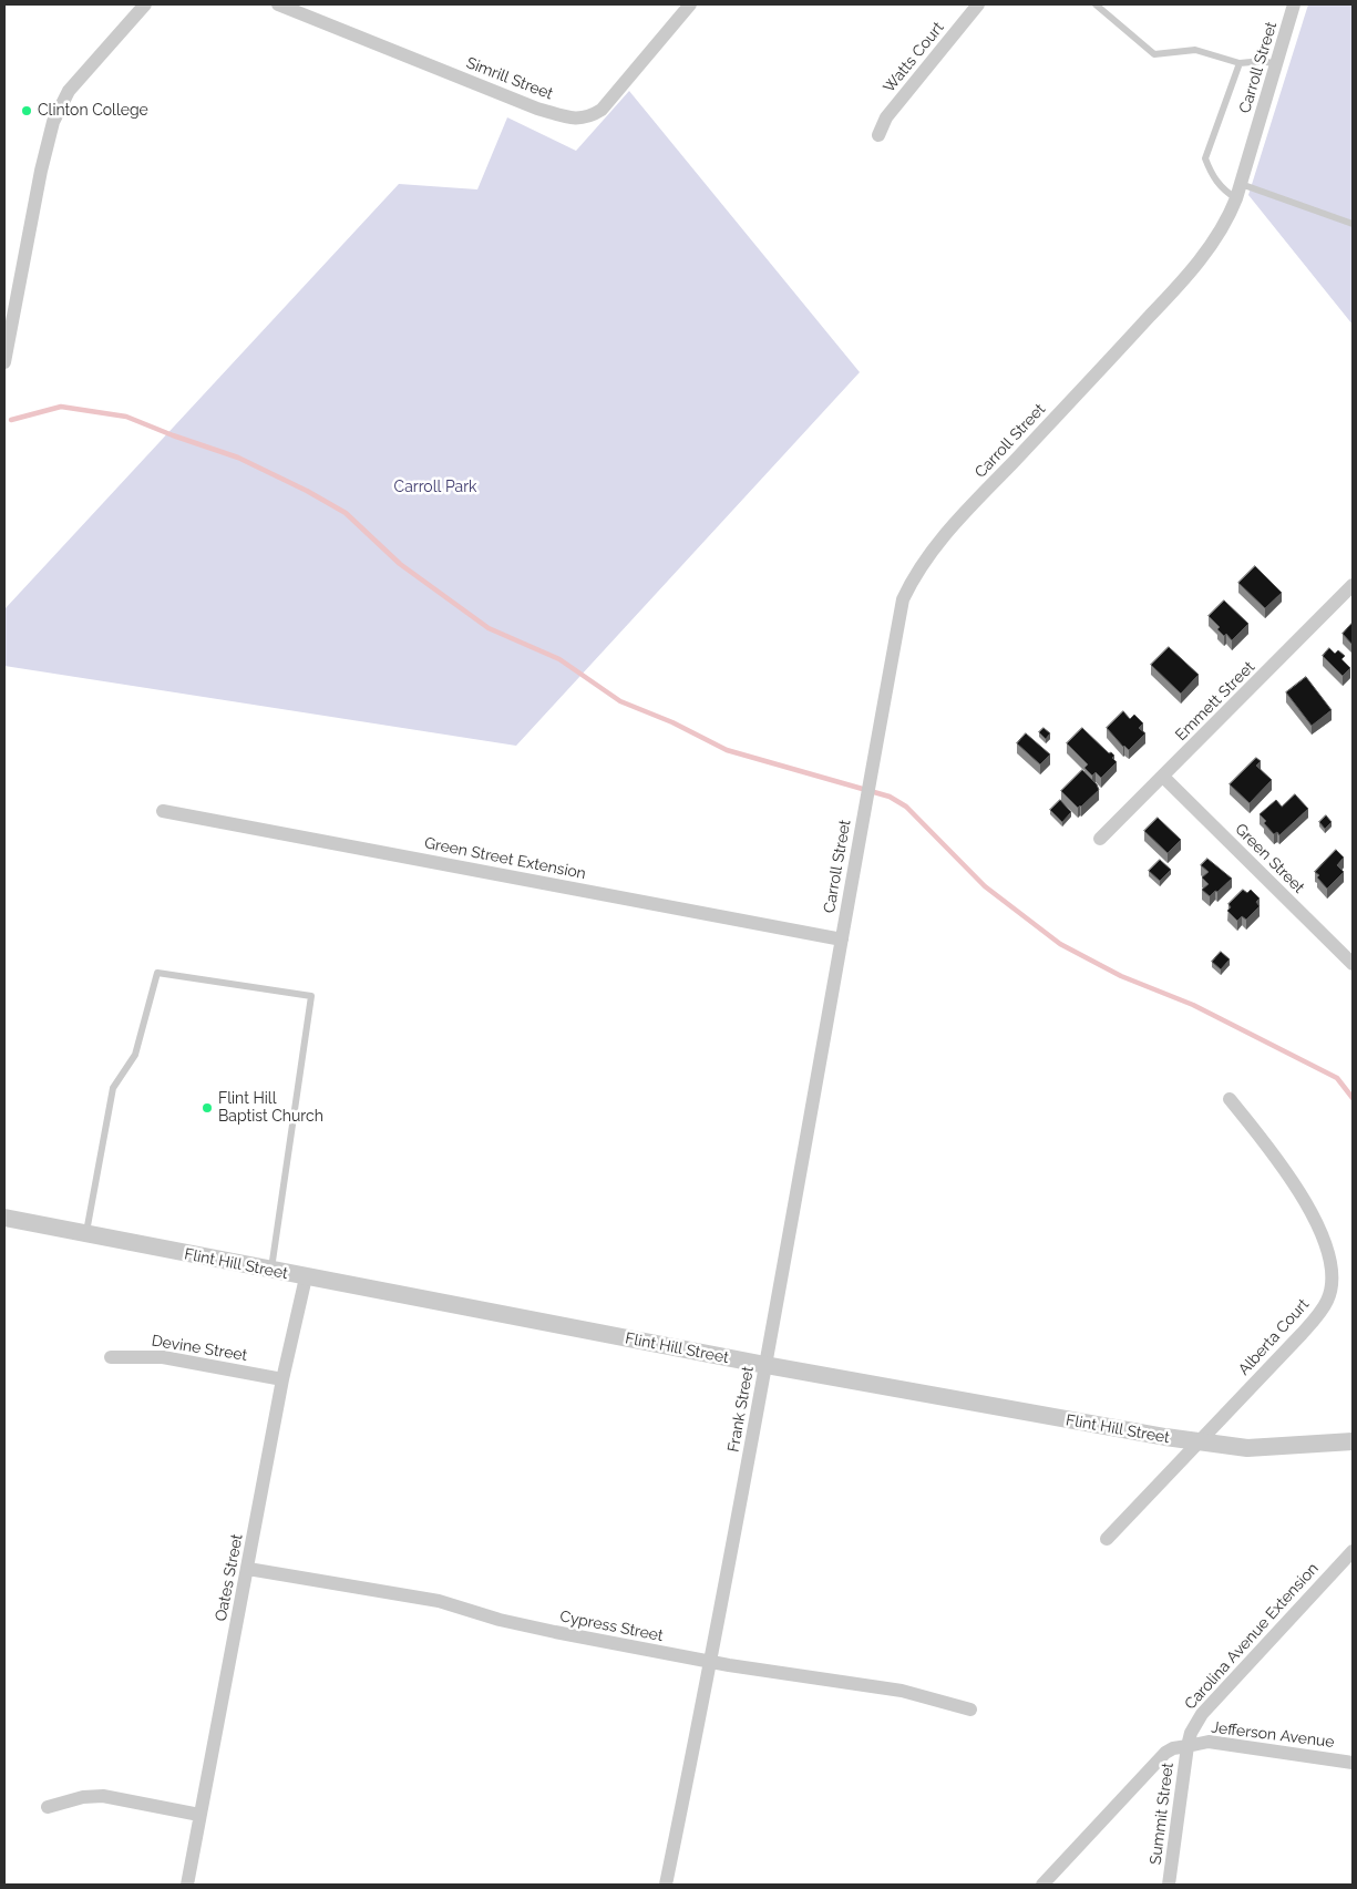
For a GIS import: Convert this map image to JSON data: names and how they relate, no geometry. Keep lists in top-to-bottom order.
{
  "streets": {
    "street": [
      "Watts Court",
      "Carroll Street",
      "Simrill Street",
      "Emmett Street",
      "Green Street Extension",
      "Green Street",
      "Flint Hill Street",
      "Alberta Court",
      "Devine Street",
      "Frank Street",
      "Oates Street",
      "Cypress Street",
      "Carolina Avenue Extension",
      "Jefferson Avenue",
      "Summit Street"
    ]
  },
  "crossings": [
    ["Carroll Street", "Green Street Extension"],
    ["Carroll Street", "Frank Street"],
    ["Emmett Street", "Green Street"],
    ["Green Street Extension", "Frank Street"],
    ["Flint Hill Street", "Alberta Court"],
    ["Flint Hill Street", "Frank Street"],
    ["Flint Hill Street", "Oates Street"],
    ["Devine Street", "Oates Street"],
    ["Frank Street", "Cypress Street"],
    ["Oates Street", "Cypress Street"],
    ["Carolina Avenue Extension", "Jefferson Avenue"],
    ["Carolina Avenue Extension", "Summit Street"],
    ["Jefferson Avenue", "Summit Street"]
  ],
  "parks": ["Carroll Park"],
  "places": ["Clinton College", "Flint Hill Baptist Church"]
}
